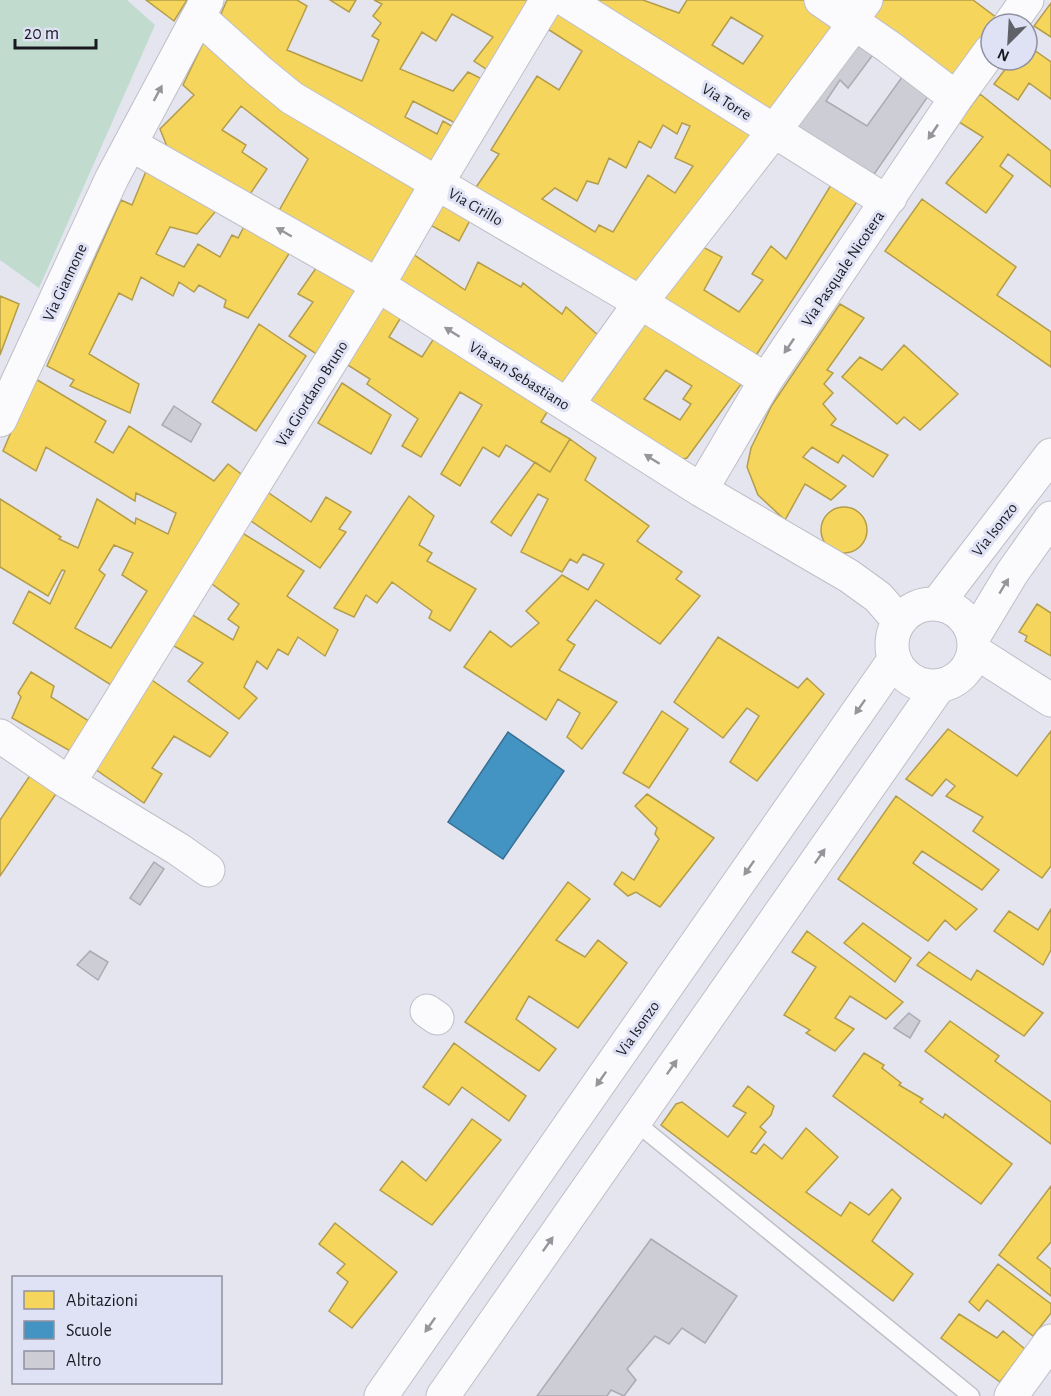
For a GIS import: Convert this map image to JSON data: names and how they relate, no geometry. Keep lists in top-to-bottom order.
{
  "streets": {
    "street": [
      "Via Torre",
      "Via Cirillo",
      "Via Pasquale Nicotera",
      "Via Giannone",
      "Via san Sebastiano",
      "Via Giordano Bruno",
      "Via Isonzo"
    ]
  },
  "crossings": [
    ["Via Torre", "Via Pasquale Nicotera"],
    ["Via Cirillo", "Via Pasquale Nicotera"],
    ["Via Cirillo", "Via Giannone"],
    ["Via Cirillo", "Via Giordano Bruno"],
    ["Via Pasquale Nicotera", "Via san Sebastiano"],
    ["Via Giannone", "Via san Sebastiano"],
    ["Via san Sebastiano", "Via Giordano Bruno"],
    ["Via san Sebastiano", "Via Isonzo"]
  ],
  "one_way": ["Via san Sebastiano"],
  "legend": ["Abitazioni", "Scuole", "Altro"],
  "scale_bar": "20 m",
  "north": "bottom left"
}
